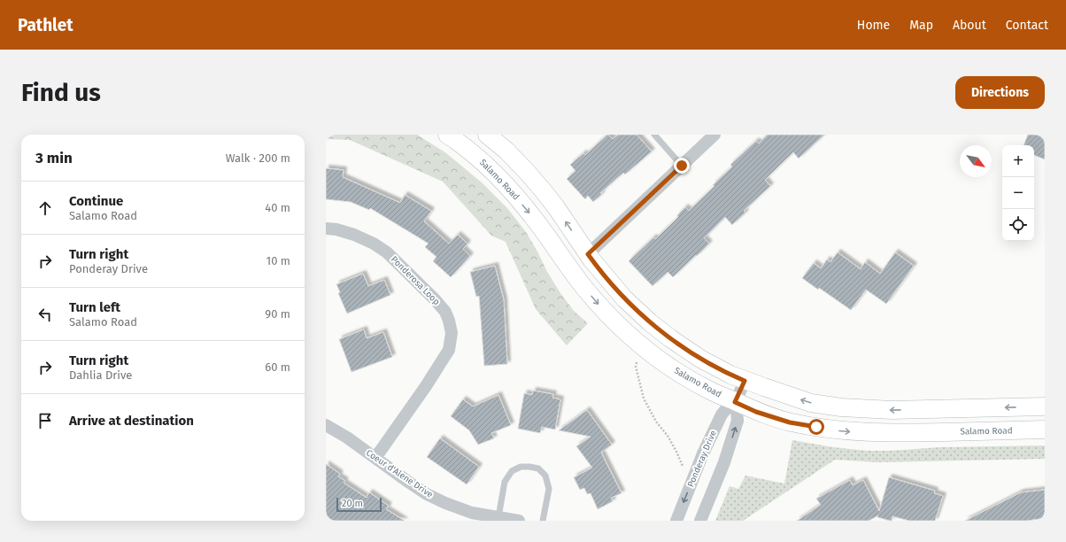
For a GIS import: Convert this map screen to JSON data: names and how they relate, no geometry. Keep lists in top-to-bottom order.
{
  "streets": {
    "main road": ["Salamo Road"],
    "street": ["Ponderosa Loop", "Ponderay Drive", "Coeur d'Alene Drive"]
  },
  "crossings": [
    ["Salamo Road", "Ponderay Drive"],
    ["Ponderosa Loop", "Coeur d'Alene Drive"]
  ],
  "scale_bar": "20 m",
  "north": "bottom right",
  "page": {
    "header": "Pathlet",
    "nav": [
      "Home",
      "Map",
      "About",
      "Contact"
    ],
    "buttons": "Directions",
    "title": "Find us",
    "heading": ["3 min", "Walk · 200 m"],
    "map_buttons": ["+", "−"],
    "list": [
      ["Continue", "Salamo Road", "40 m"],
      ["Turn right", "Ponderay Drive", "10 m"],
      ["Turn left", "Salamo Road", "90 m"],
      ["Turn right", "Dahlia Drive", "60 m"],
      "Arrive at destination"
    ],
    "scale": "20 m"
  }
}
